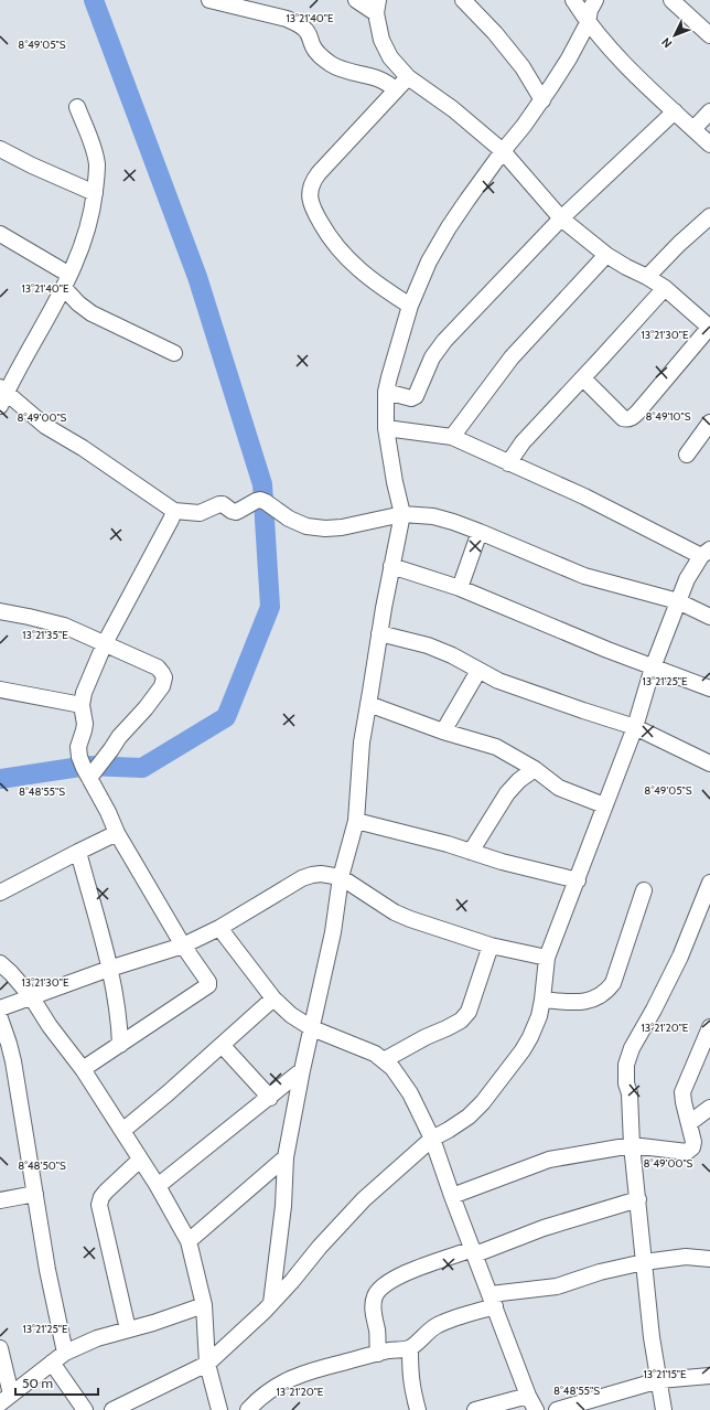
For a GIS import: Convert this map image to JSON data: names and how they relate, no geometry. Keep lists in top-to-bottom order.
{
  "scale_bar": "50 m",
  "north": "bottom left",
  "coordinates": [
    "13°21'40\"E",
    "8°49'05\"S",
    "13°21'30\"E",
    "8°49'10\"S",
    "8°49'00\"S",
    "13°21'35\"E",
    "13°21'25\"E",
    "8°48'55\"S",
    "13°21'20\"E",
    "8°48'50\"S",
    "13°21'15\"E"
  ]
}
